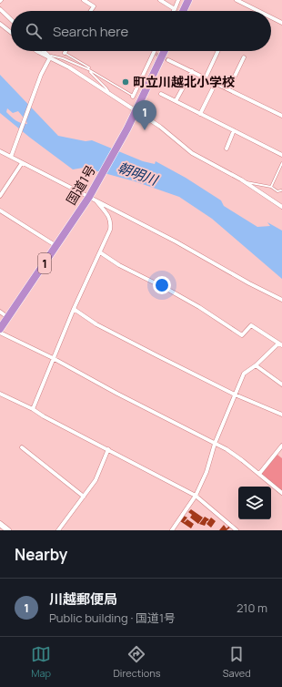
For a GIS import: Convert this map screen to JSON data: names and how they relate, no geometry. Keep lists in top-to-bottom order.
{
  "streets": {
    "highway": ["国道1号", "1"]
  },
  "water": ["朝明川"],
  "places": ["町立川越北小学校"],
  "page": {
    "search": "Search here",
    "pins": "1",
    "heading": "Nearby",
    "list": [
      {
        "mark": "1",
        "name": "川越郵便局",
        "note": "Public building · 国道1号",
        "value": "210 m"
      }
    ],
    "nav": ["Map", "Directions", "Saved"]
  }
}
